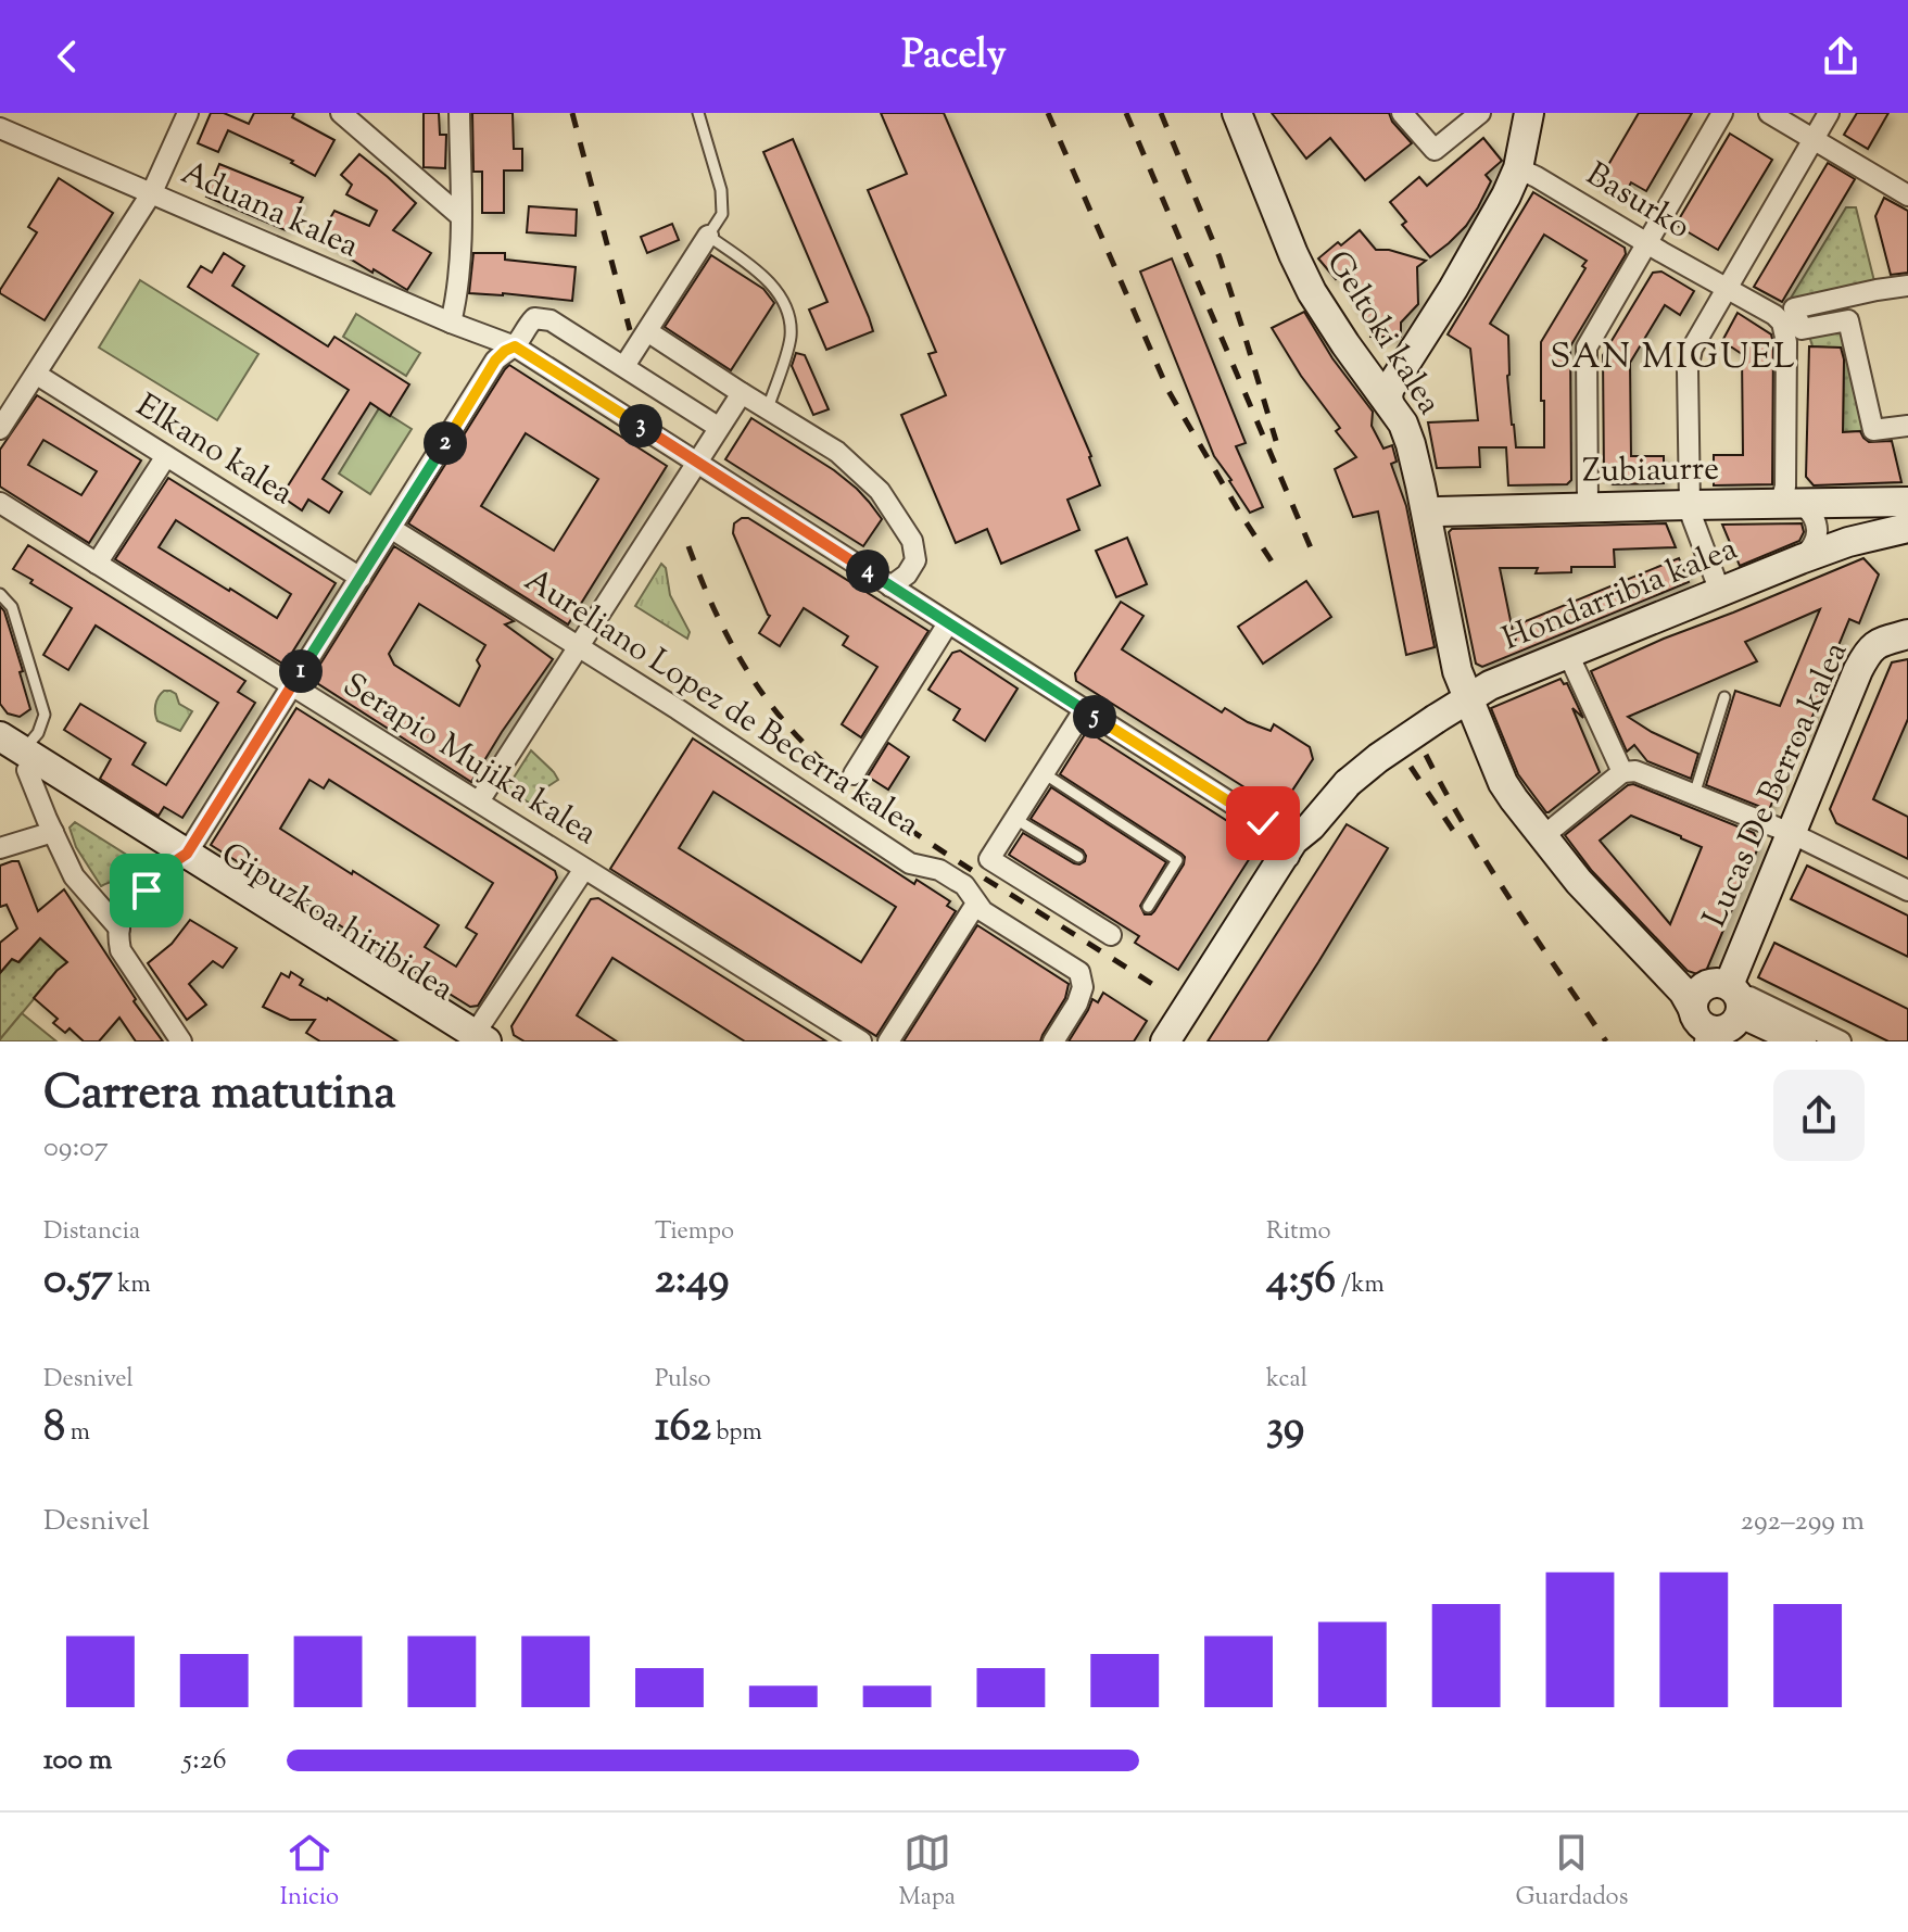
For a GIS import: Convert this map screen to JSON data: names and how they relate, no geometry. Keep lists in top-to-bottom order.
{
  "streets": {
    "main road": [
      "Geltoki kalea",
      "Zubiaurre",
      "Hondarribia kalea",
      "Lucas De Berroa kalea",
      "Gipuzkoa hiribidea"
    ],
    "street": [
      "Basurko",
      "Aduana kalea",
      "Elkano kalea",
      "Aureliano Lopez de Becerra kalea",
      "Serapio Mujika kalea"
    ]
  },
  "crossings": [
    ["Basurko", "Zubiaurre"],
    ["Aduana kalea", "Hondarribia kalea"],
    ["Geltoki kalea", "Zubiaurre"],
    ["Geltoki kalea", "Hondarribia kalea"],
    ["Geltoki kalea", "Lucas De Berroa kalea"]
  ],
  "districts": ["SAN MIGUEL"],
  "page": {
    "header": "Pacely",
    "pins": [
      "3",
      "2",
      "4",
      "1",
      "5"
    ],
    "heading": ["Carrera matutina", "09:07"],
    "stats": [
      ["Distancia", "0.57 km"],
      ["Tiempo", "2:49"],
      ["Ritmo", "4:56 /km"],
      ["Desnivel", "8 m"],
      ["Pulso", "162 bpm"],
      ["kcal", "39"]
    ],
    "chart": ["Desnivel", "292–299 m"],
    "list": [
      {
        "name": "100 m",
        "note": "5:26"
      }
    ],
    "tabs": ["Inicio", "Mapa", "Guardados"]
  }
}
